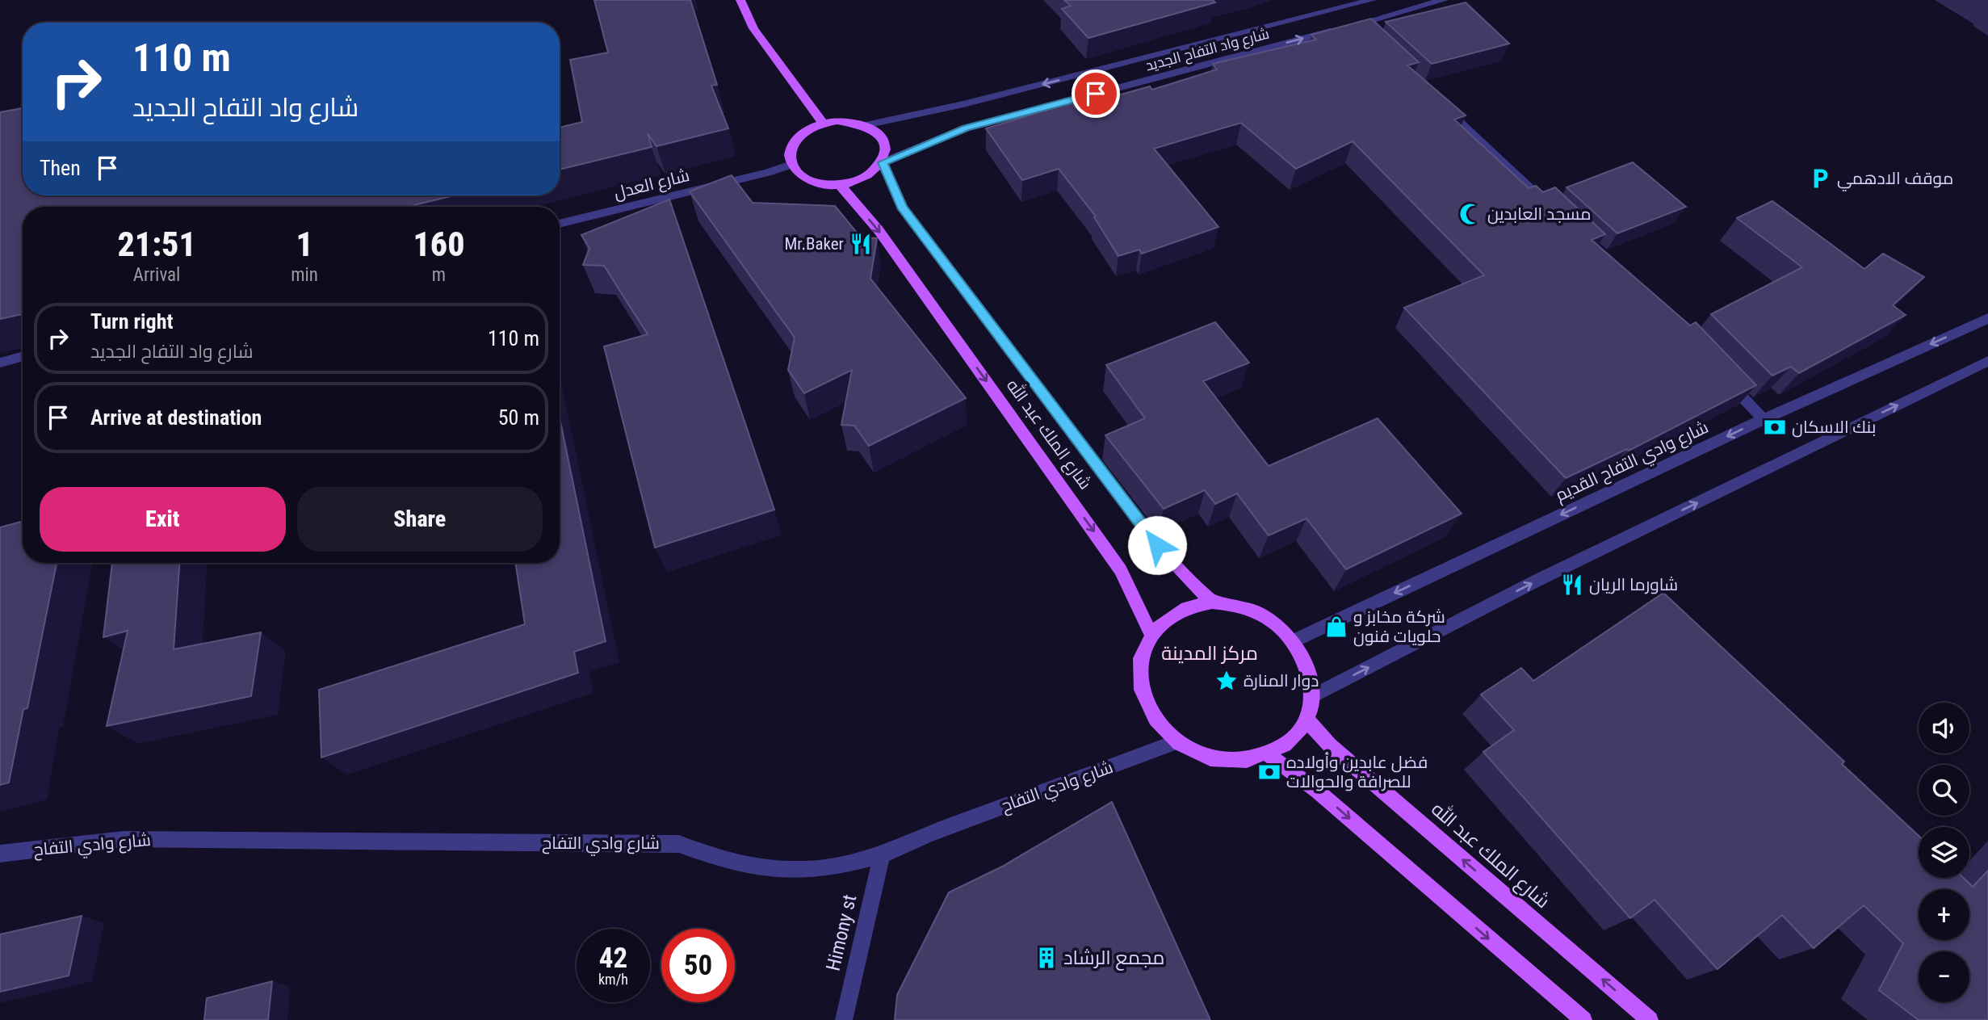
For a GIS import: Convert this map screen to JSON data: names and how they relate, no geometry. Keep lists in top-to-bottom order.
{
  "streets": {
    "main road": ["شارع الملك عبد الله"],
    "street": [
      "شارع واد التفاح الجديد",
      "شارع العدل",
      "شارع وادي التفاح القديم",
      "شارع وادي التفاح",
      "Himony st"
    ]
  },
  "crossings": [
    ["شارع واد التفاح الجديد", "شارع العدل"],
    ["شارع واد التفاح الجديد", "شارع الملك عبد الله"],
    ["شارع العدل", "شارع الملك عبد الله"],
    ["شارع الملك عبد الله", "شارع وادي التفاح القديم"],
    ["شارع الملك عبد الله", "شارع وادي التفاح"],
    ["شارع وادي التفاح القديم", "شارع وادي التفاح"],
    ["شارع وادي التفاح", "Himony st"]
  ],
  "districts": ["مركز المدينة"],
  "places": {
    "parking": ["موقف الادهمي"],
    "mosque": ["مسجد العابدين"],
    "restaurant": ["Mr.Baker", "شاورما الريان"],
    "bank": ["بنك الاسكان", "فضل عابدين وأولاده للصرافة والحوالات"],
    "shop": ["شركة مخابز و حلويات فنون"],
    "place": ["دوار المنارة"],
    "building": ["مجمع الرشاد"]
  },
  "page": {
    "turn": ["110 m", "شارع واد التفاح الجديد"],
    "then": "Then",
    "eta": [
      "21:51",
      "Arrival",
      "1",
      "min",
      "160",
      "m"
    ],
    "list": [
      {
        "name": "Turn right",
        "note": "شارع واد التفاح الجديد",
        "value": "110 m"
      },
      {
        "name": "Arrive at destination",
        "value": "50 m"
      }
    ],
    "buttons": ["Exit", "Share"],
    "map_buttons": ["+", "−"],
    "speed": "42 km/h",
    "limit": "50"
  }
}
